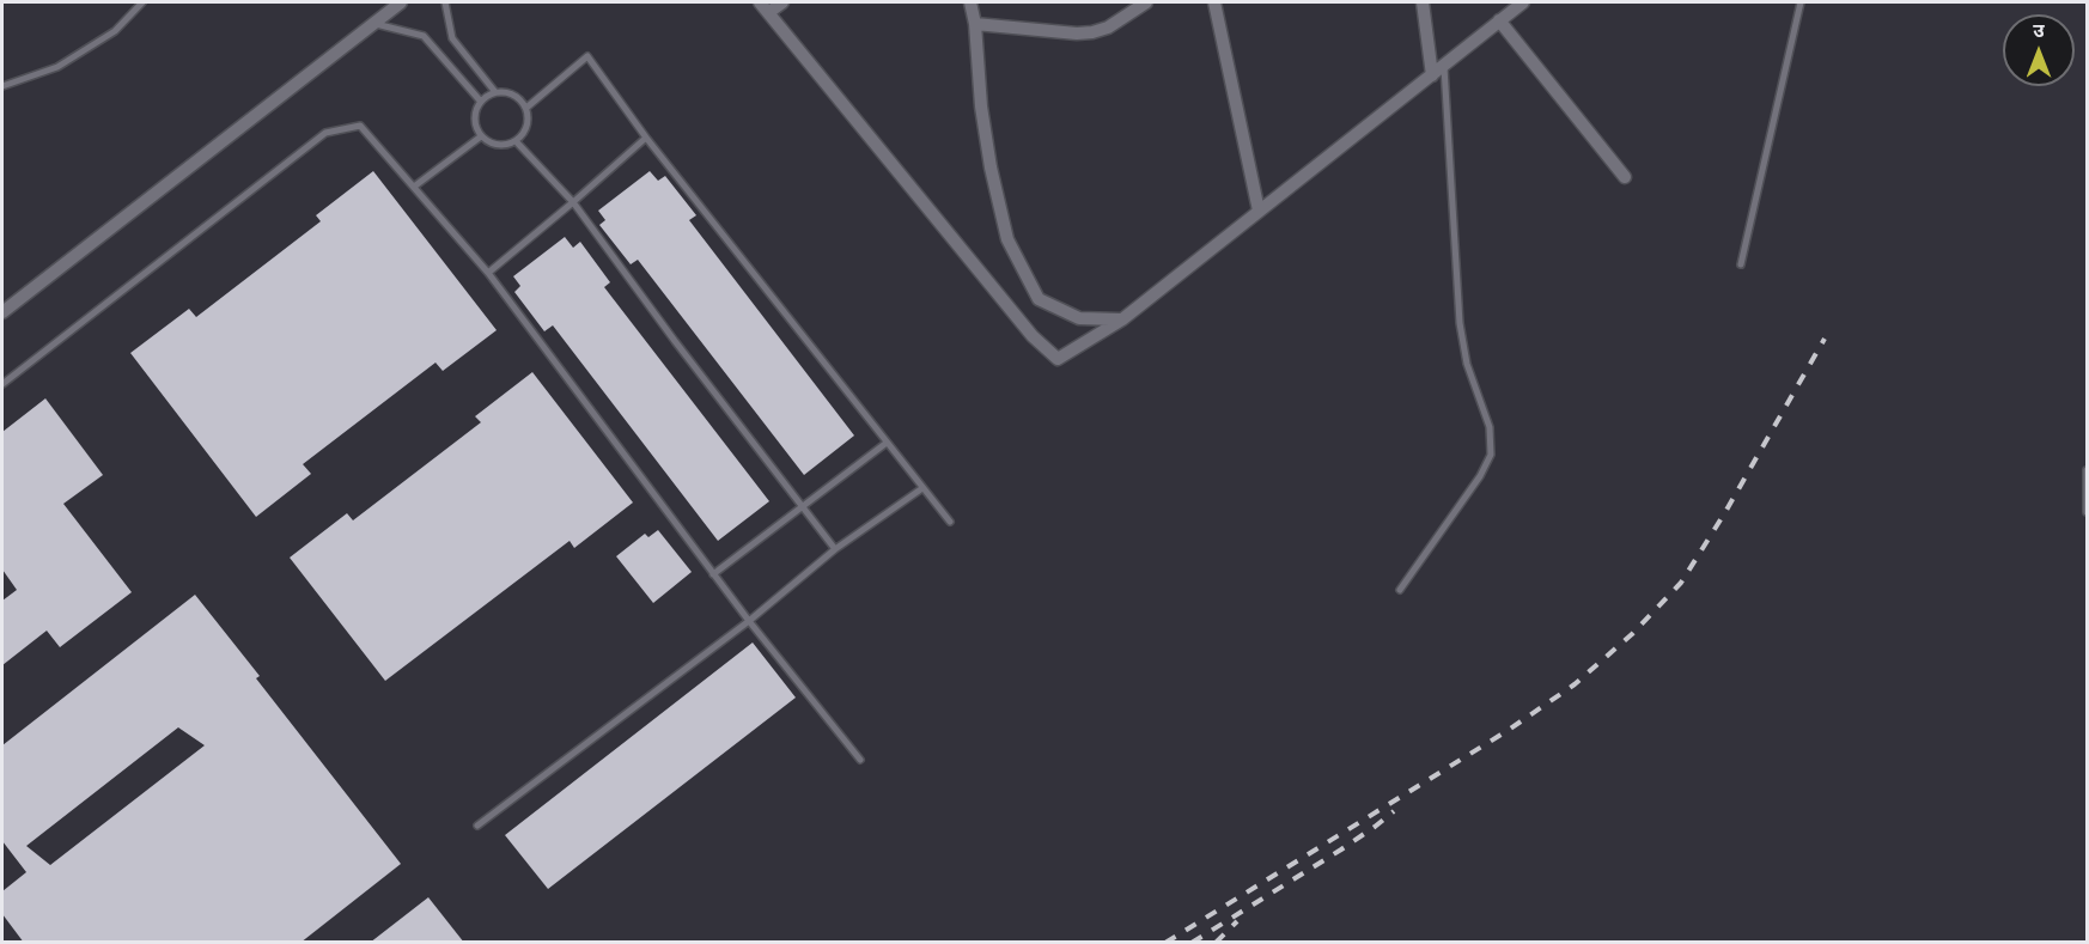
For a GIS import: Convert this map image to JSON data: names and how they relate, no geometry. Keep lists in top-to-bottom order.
{
  "north": "top"
}
